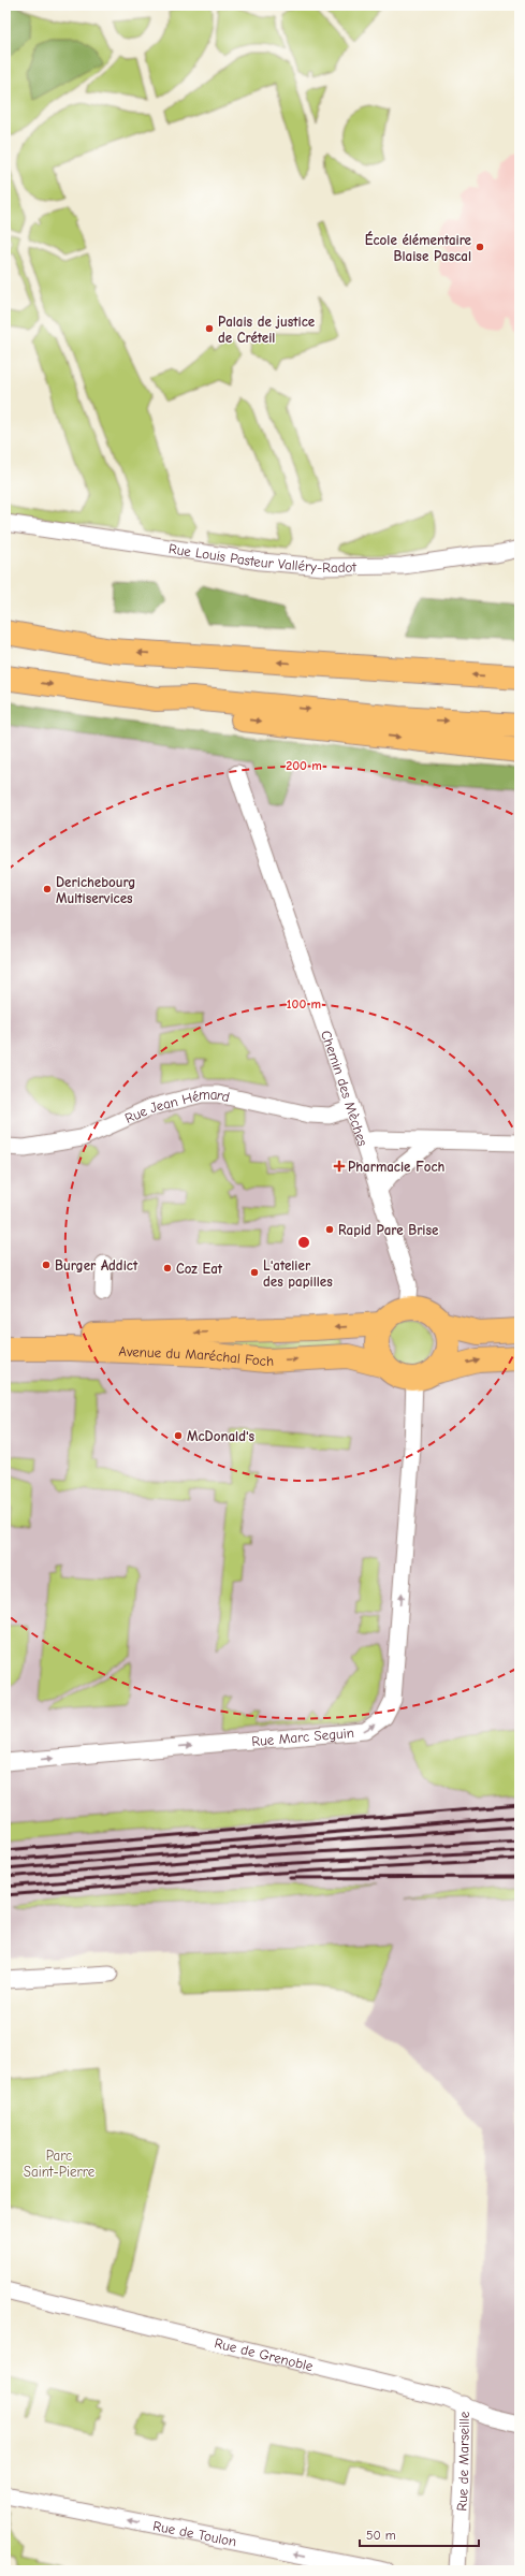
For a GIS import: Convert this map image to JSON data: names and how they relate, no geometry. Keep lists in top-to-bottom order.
{
  "streets": {
    "main road": ["Avenue du Maréchal Foch"],
    "street": [
      "Rue Louis Pasteur Valléry-Radot",
      "Chemin des Mèches",
      "Rue Jean Hémard",
      "Rue Marc Seguin",
      "Rue de Grenoble",
      "Rue de Marseille",
      "Rue de Toulon"
    ]
  },
  "crossings": [
    ["Chemin des Mèches", "Rue Jean Hémard"],
    ["Chemin des Mèches", "Avenue du Maréchal Foch"],
    ["Chemin des Mèches", "Rue Marc Seguin"],
    ["Avenue du Maréchal Foch", "Rue Marc Seguin"],
    ["Rue de Grenoble", "Rue de Marseille"]
  ],
  "one_way": ["Rue de Toulon"],
  "parks": ["Parc Saint-Pierre"],
  "places": {
    "other": [
      "École élémentaire Blaise Pascal",
      "Palais de justice de Créteil",
      "Derichebourg Multiservices",
      "Rapid Pare Brise",
      "Burger Addict",
      "Coz Eat",
      "L'atelier des papilles",
      "McDonald's"
    ],
    "health": ["Pharmacie Foch"]
  },
  "scale_bar": "50 m",
  "rings": ["200 m", "100 m"]
}
